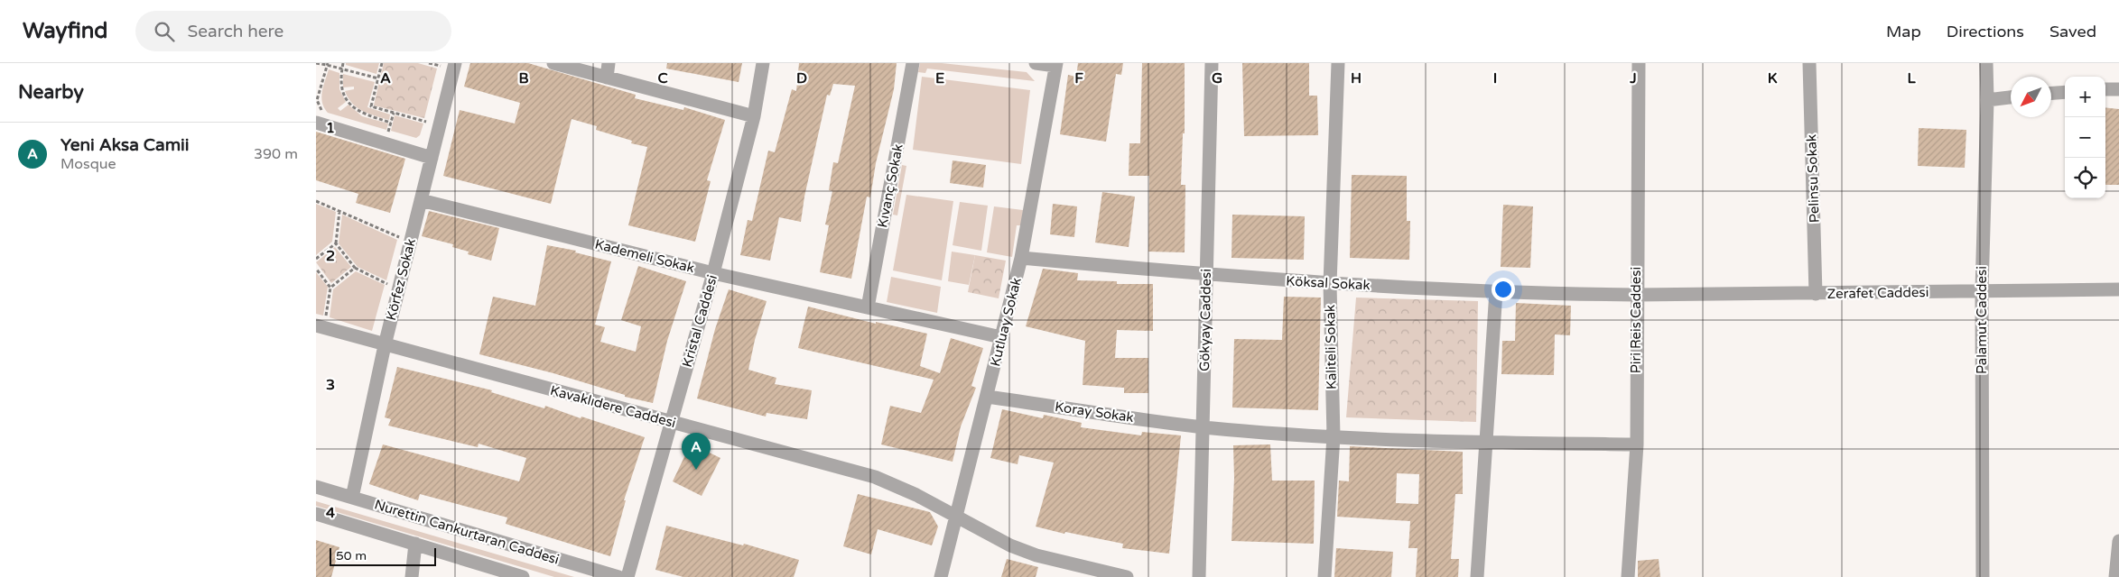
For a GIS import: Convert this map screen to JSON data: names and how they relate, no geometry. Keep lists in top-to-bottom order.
{
  "streets": {
    "street": [
      "Pelinsu Sokak",
      "Kıvanç Sokak",
      "Kademeli Sokak",
      "Körfez Sokak",
      "Köksal Sokak",
      "Zerafet Caddesi",
      "Gökyay Caddesi",
      "Piri Reis Caddesi",
      "Palamut Caddesi",
      "Kristal Caddesi",
      "Kutluay Sokak",
      "Kaliteli Sokak",
      "Kavaklıdere Caddesi",
      "Koray Sokak",
      "Nurettin Cankurtaran Caddesi"
    ]
  },
  "crossings": [
    ["Pelinsu Sokak", "Zerafet Caddesi"],
    ["Kıvanç Sokak", "Kademeli Sokak"],
    ["Kademeli Sokak", "Körfez Sokak"],
    ["Kademeli Sokak", "Kristal Caddesi"],
    ["Kademeli Sokak", "Kutluay Sokak"],
    ["Körfez Sokak", "Kavaklıdere Caddesi"],
    ["Körfez Sokak", "Nurettin Cankurtaran Caddesi"],
    ["Köksal Sokak", "Zerafet Caddesi"],
    ["Köksal Sokak", "Gökyay Caddesi"],
    ["Köksal Sokak", "Piri Reis Caddesi"],
    ["Köksal Sokak", "Kutluay Sokak"],
    ["Köksal Sokak", "Kaliteli Sokak"],
    ["Zerafet Caddesi", "Piri Reis Caddesi"],
    ["Zerafet Caddesi", "Palamut Caddesi"],
    ["Gökyay Caddesi", "Koray Sokak"],
    ["Piri Reis Caddesi", "Koray Sokak"],
    ["Kristal Caddesi", "Kavaklıdere Caddesi"],
    ["Kutluay Sokak", "Kavaklıdere Caddesi"],
    ["Kutluay Sokak", "Koray Sokak"],
    ["Kaliteli Sokak", "Koray Sokak"]
  ],
  "scale_bar": "50 m",
  "north": "bottom left",
  "page": {
    "header": "Wayfind",
    "search": "Search here",
    "nav": ["Map", "Directions", "Saved"],
    "heading": "Nearby",
    "map_buttons": ["+", "−"],
    "list": [
      {
        "mark": "A",
        "name": "Yeni Aksa Camii",
        "note": "Mosque",
        "value": "390 m"
      }
    ],
    "pins": "A",
    "scale": "50 m"
  },
  "grid": {
    "columns": [
      "A",
      "B",
      "C",
      "D",
      "E",
      "F",
      "G",
      "H",
      "I",
      "J",
      "K",
      "L"
    ],
    "rows": [
      "1",
      "2",
      "3",
      "4"
    ]
  }
}
